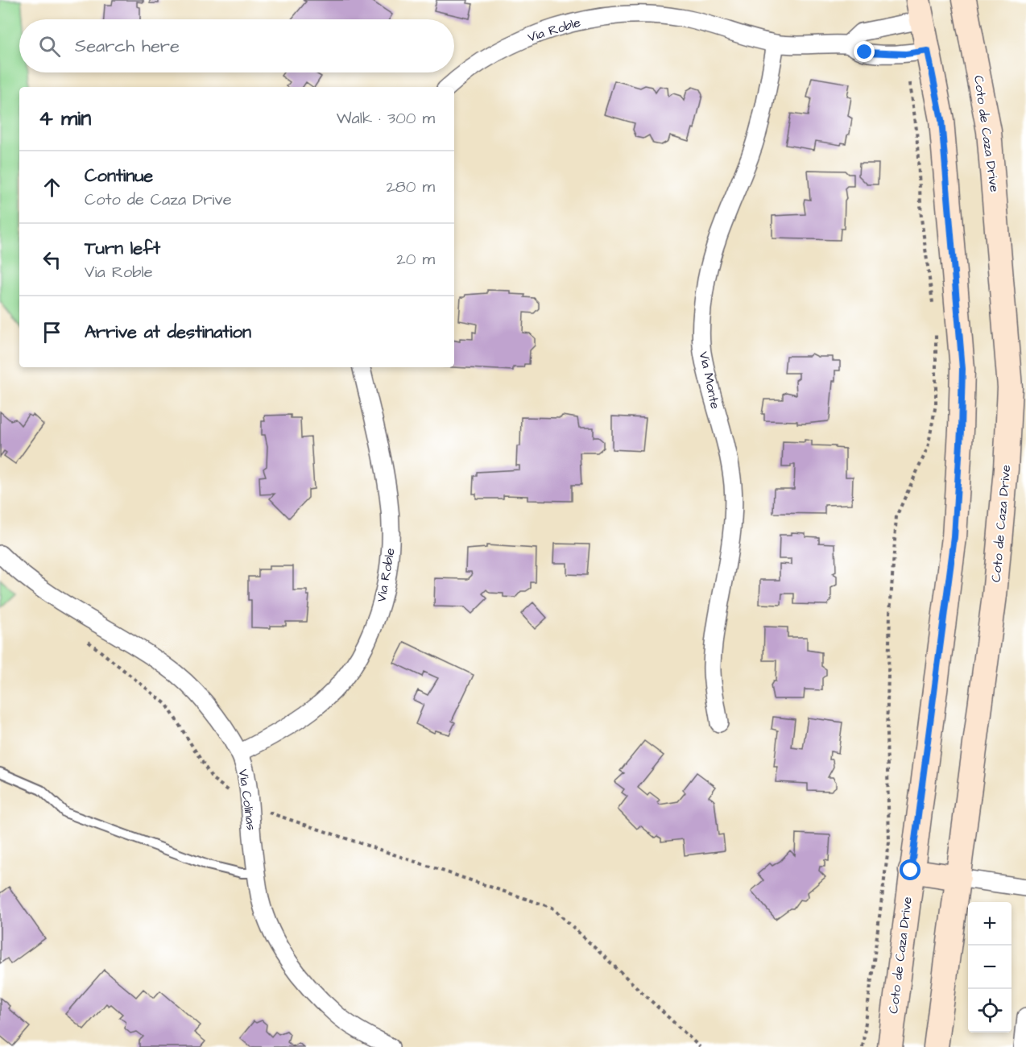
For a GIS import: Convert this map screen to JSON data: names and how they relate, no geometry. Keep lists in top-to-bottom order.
{
  "streets": {
    "main road": ["Coto de Caza Drive"],
    "street": ["Via Roble", "Via Monte", "Via Colinas"]
  },
  "crossings": [
    ["Via Roble", "Coto de Caza Drive"],
    ["Via Roble", "Via Monte"],
    ["Via Roble", "Via Colinas"]
  ],
  "page": {
    "search": "Search here",
    "heading": ["4 min", "Walk · 300 m"],
    "list": [
      ["Continue", "Coto de Caza Drive", "280 m"],
      ["Turn left", "Via Roble", "20 m"],
      "Arrive at destination"
    ],
    "map_buttons": ["+", "−"]
  }
}
